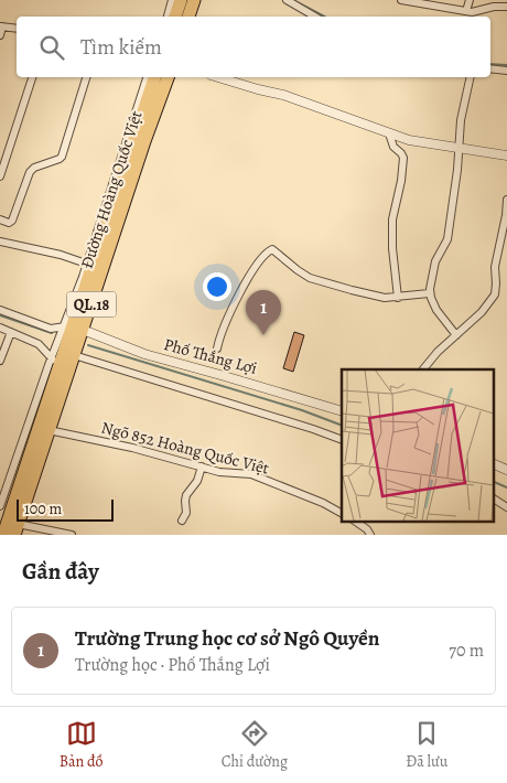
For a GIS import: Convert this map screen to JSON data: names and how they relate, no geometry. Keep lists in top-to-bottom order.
{
  "streets": {
    "highway": ["Đường Hoàng Quốc Việt", "QL.18"],
    "street": ["Phố Thắng Lợi", "Ngõ 852 Hoàng Quốc Việt"]
  },
  "crossings": [
    ["Đường Hoàng Quốc Việt", "Phố Thắng Lợi"],
    ["Đường Hoàng Quốc Việt", "Ngõ 852 Hoàng Quốc Việt"]
  ],
  "scale_bar": "100 m",
  "page": {
    "search": "Tìm kiếm",
    "pins": "1",
    "scale": "100 m",
    "heading": "Gần đây",
    "list": [
      {
        "mark": "1",
        "name": "Trường Trung học cơ sở Ngô Quyền",
        "note": "Trường học · Phố Thắng Lợi",
        "value": "70 m"
      }
    ],
    "nav": ["Bản đồ", "Chỉ đường", "Đã lưu"]
  }
}
